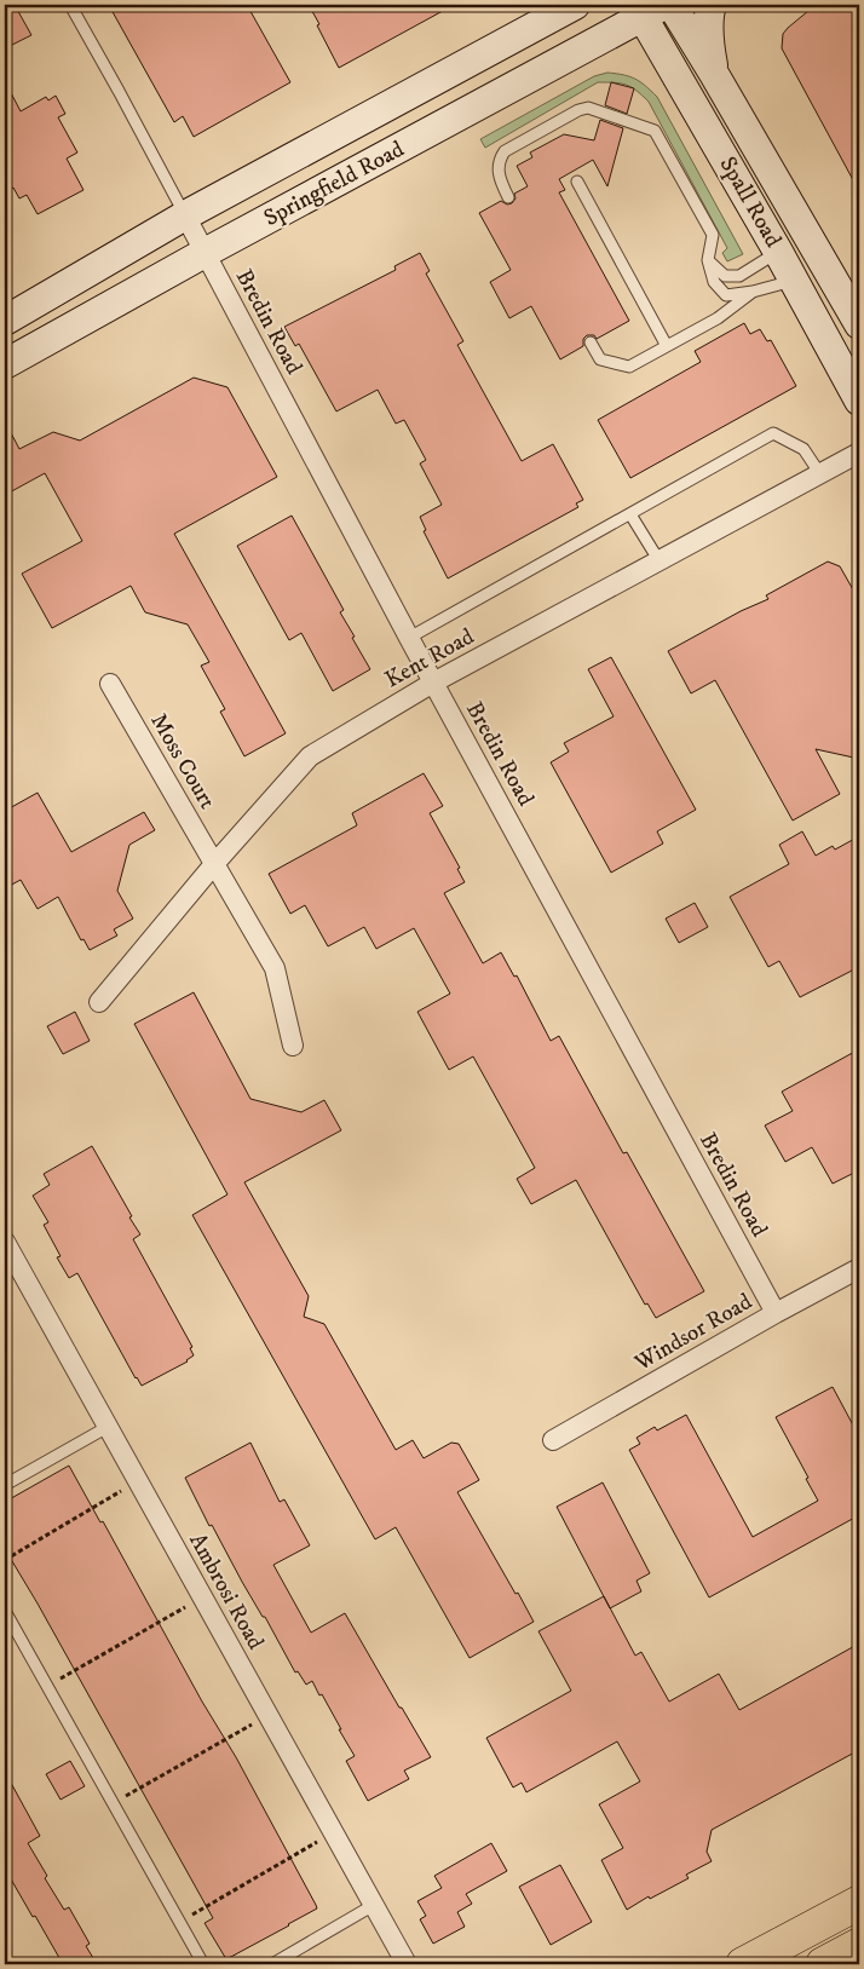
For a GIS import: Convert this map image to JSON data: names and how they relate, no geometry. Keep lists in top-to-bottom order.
{
  "streets": {
    "main road": ["Springfield Road", "Spall Road"],
    "street": [
      "Bredin Road",
      "Kent Road",
      "Moss Court",
      "Windsor Road",
      "Ambrosi Road"
    ]
  },
  "crossings": [
    ["Springfield Road", "Spall Road"],
    ["Springfield Road", "Bredin Road"],
    ["Bredin Road", "Kent Road"],
    ["Bredin Road", "Windsor Road"],
    ["Kent Road", "Moss Court"]
  ]
}
